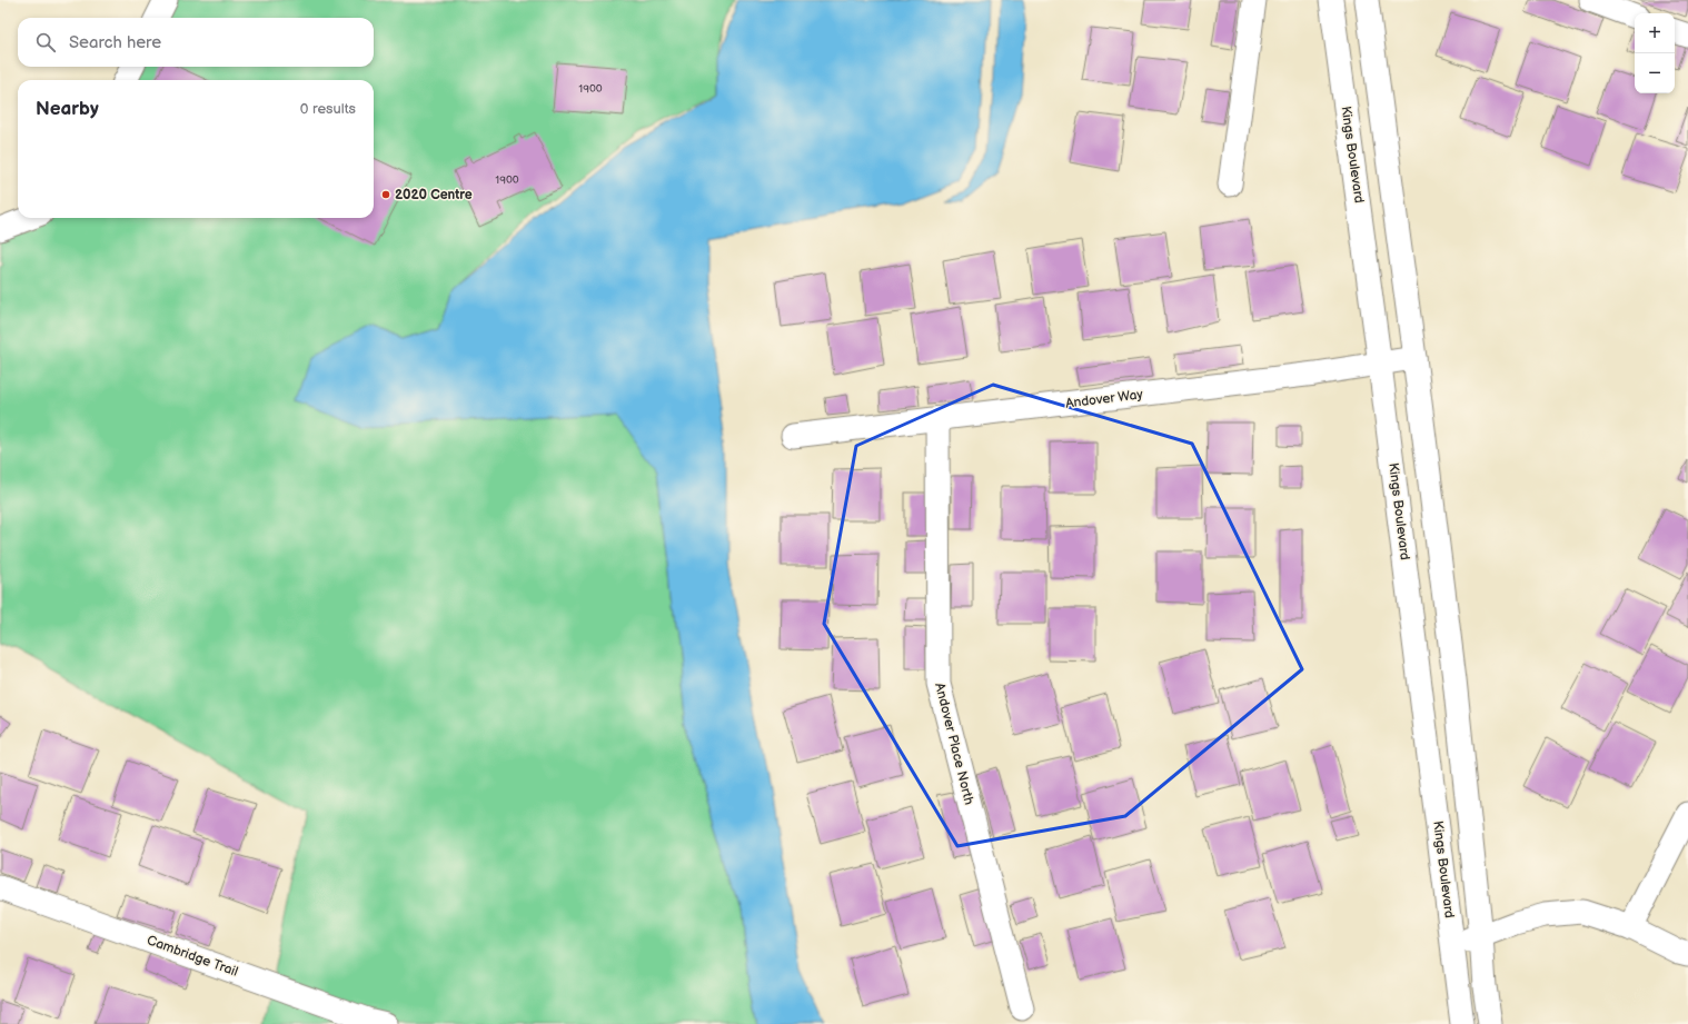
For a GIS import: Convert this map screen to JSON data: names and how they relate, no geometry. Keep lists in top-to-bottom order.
{
  "streets": {
    "street": [
      "Kings Boulevard",
      "Andover Way",
      "Andover Place North",
      "Cambridge Trail"
    ]
  },
  "crossings": [
    ["Kings Boulevard", "Andover Way"],
    ["Andover Way", "Andover Place North"]
  ],
  "places": ["2020 Centre"],
  "house_numbers": ["1900", "1900"],
  "page": {
    "map_buttons": ["+", "−"],
    "search": "Search here",
    "heading": ["Nearby", "0 results"]
  }
}
